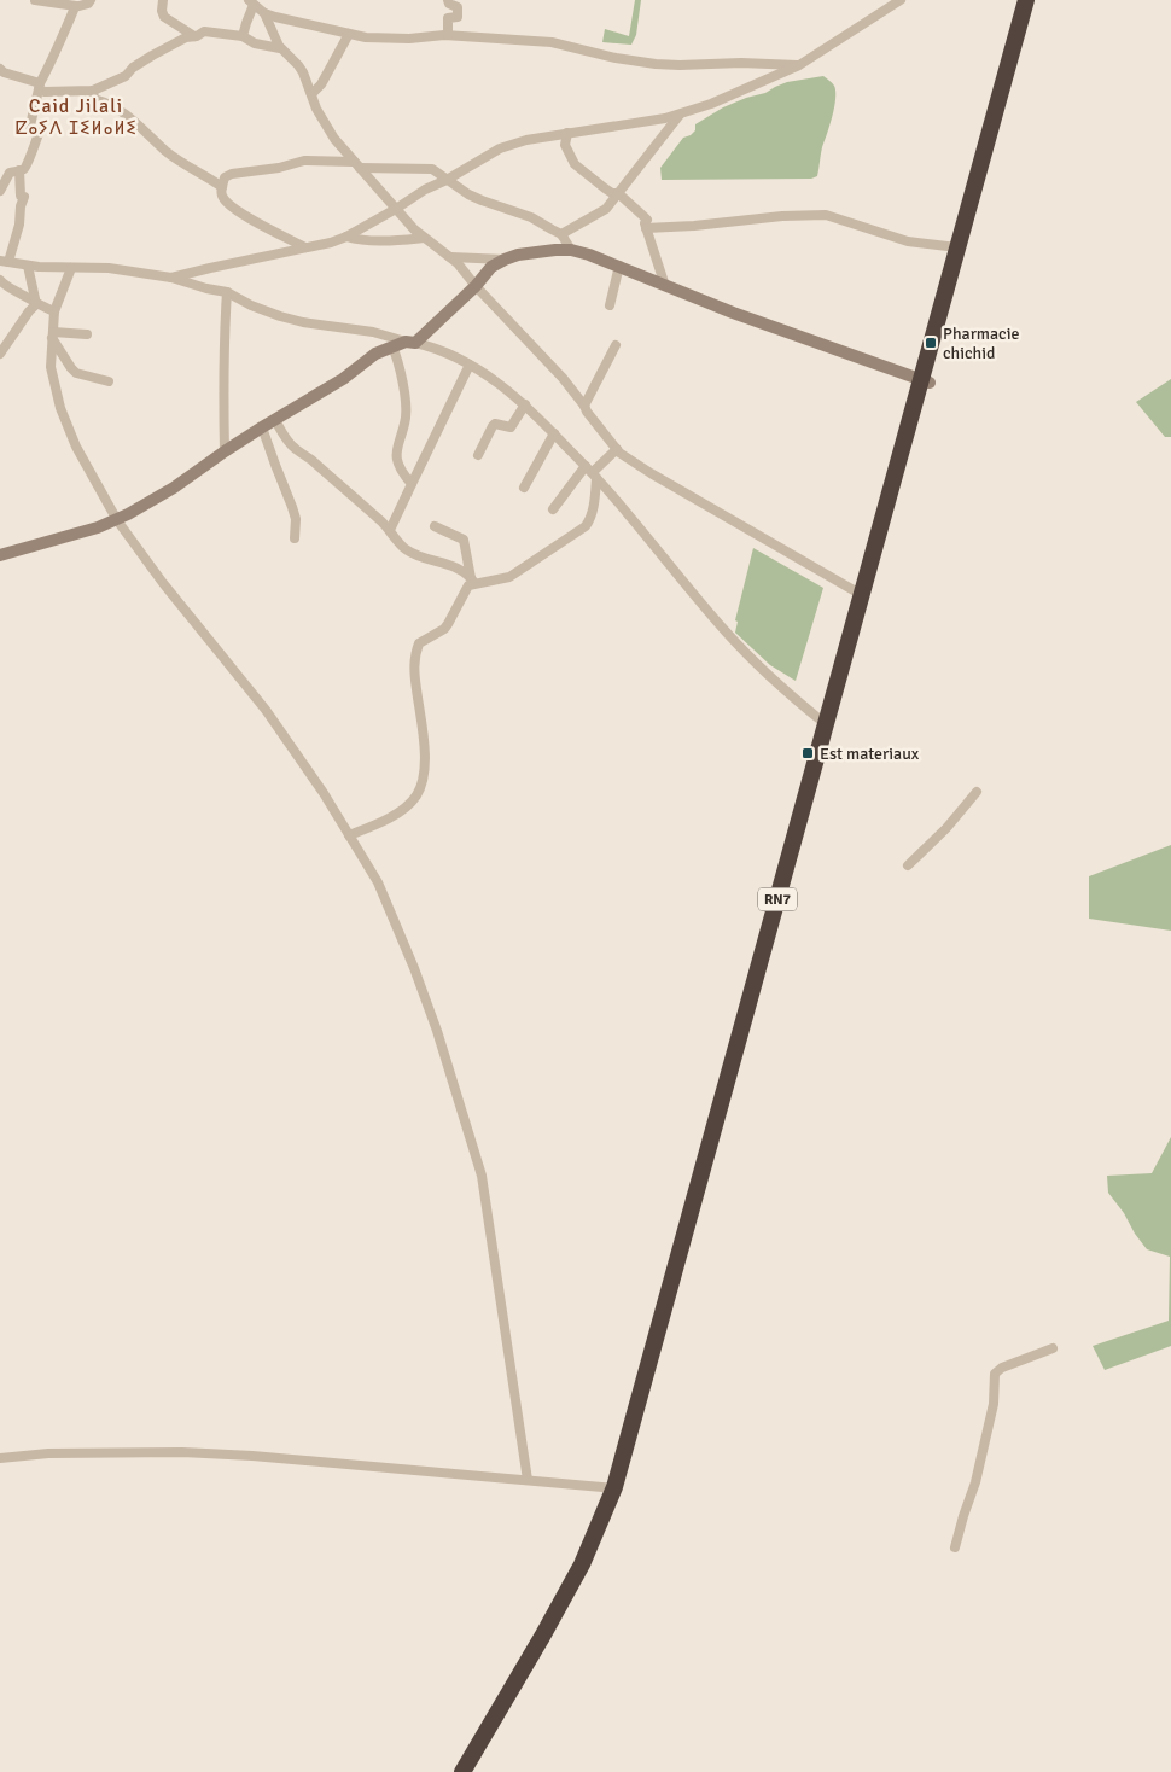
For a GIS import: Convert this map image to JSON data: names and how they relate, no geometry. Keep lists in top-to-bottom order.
{
  "streets": {
    "highway": ["RN7"]
  },
  "districts": ["Caid Jilali ⵇⴰⵢⴷ ⵊⵉⵍⴰⵍⵉ"],
  "places": {
    "transit": ["Pharmacie chichid", "Est materiaux"]
  }
}
